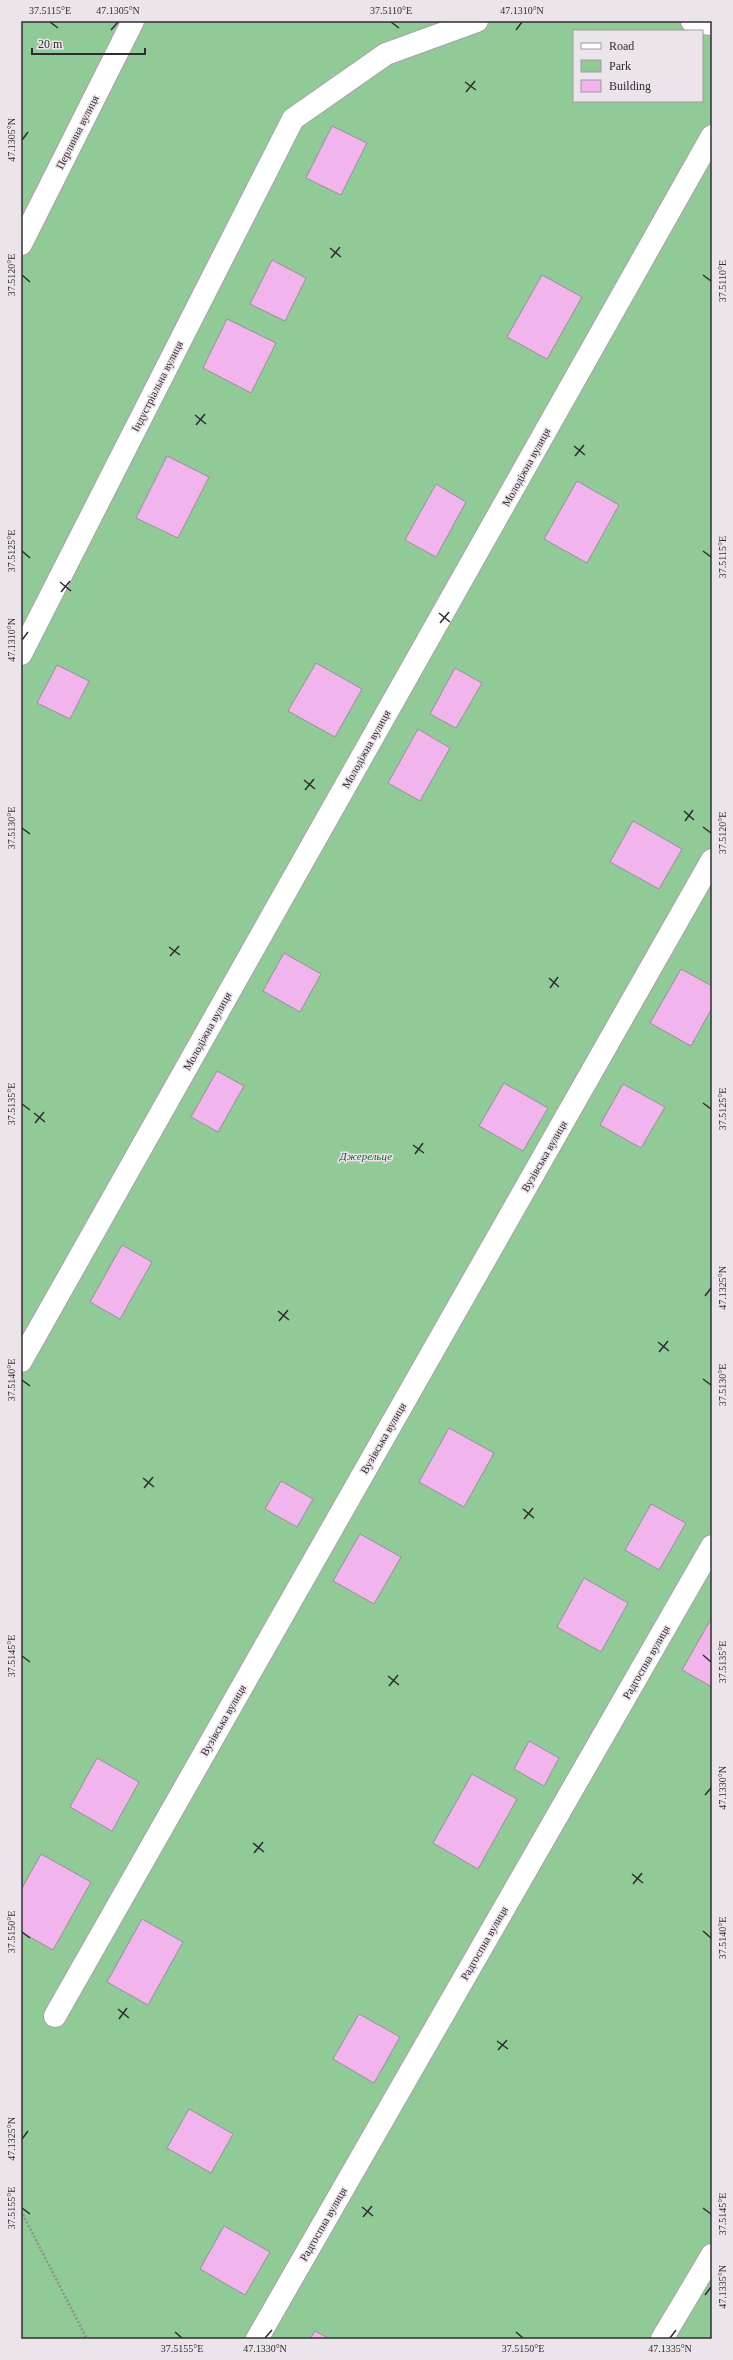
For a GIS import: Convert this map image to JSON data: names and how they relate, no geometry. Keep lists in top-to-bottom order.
{
  "streets": {
    "lane": [
      "Перлинна вулиця",
      "Індустріальна вулиця",
      "Молодіжна вулиця",
      "Вузівська вулиця",
      "Радгоспна вулиця"
    ]
  },
  "parks": ["Джерельце"],
  "legend": ["Road", "Park", "Building"],
  "scale_bar": "20 m",
  "coordinates": [
    "37.5115°E",
    "47.1305°N",
    "37.5110°E",
    "47.1310°N",
    "37.5120°E",
    "37.5125°E",
    "37.5130°E",
    "37.5135°E",
    "47.1325°N",
    "37.5140°E",
    "37.5145°E",
    "47.1330°N",
    "37.5150°E",
    "37.5155°E",
    "47.1335°N"
  ]
}
